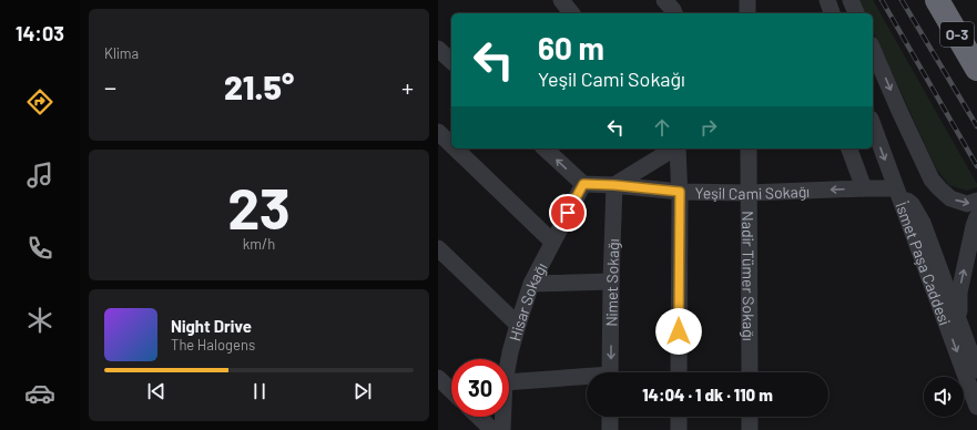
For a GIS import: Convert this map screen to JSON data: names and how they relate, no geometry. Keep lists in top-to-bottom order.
{
  "streets": {
    "highway": ["O-3"],
    "street": [
      "Yeşil Cami Sokağı",
      "İsmet Paşa Caddesi",
      "Nadir Tümer Sokağı",
      "Nimet Sokağı",
      "Hisar Sokağı"
    ]
  },
  "crossings": [
    ["Yeşil Cami Sokağı", "İsmet Paşa Caddesi"],
    ["Yeşil Cami Sokağı", "Nadir Tümer Sokağı"],
    ["Yeşil Cami Sokağı", "Nimet Sokağı"],
    ["Yeşil Cami Sokağı", "Hisar Sokağı"]
  ],
  "one_way": ["Yeşil Cami Sokağı"],
  "page": {
    "tabs": "14:03",
    "tile": [
      "Klima",
      ["23", "km/h"]
    ],
    "turn": ["60 m", "Yeşil Cami Sokağı"],
    "heat": ["−", "21.5°", "+"],
    "song": ["Night Drive", "The Halogens"],
    "limit": "30",
    "trip": "14:04 · 1 dk · 110 m"
  }
}
